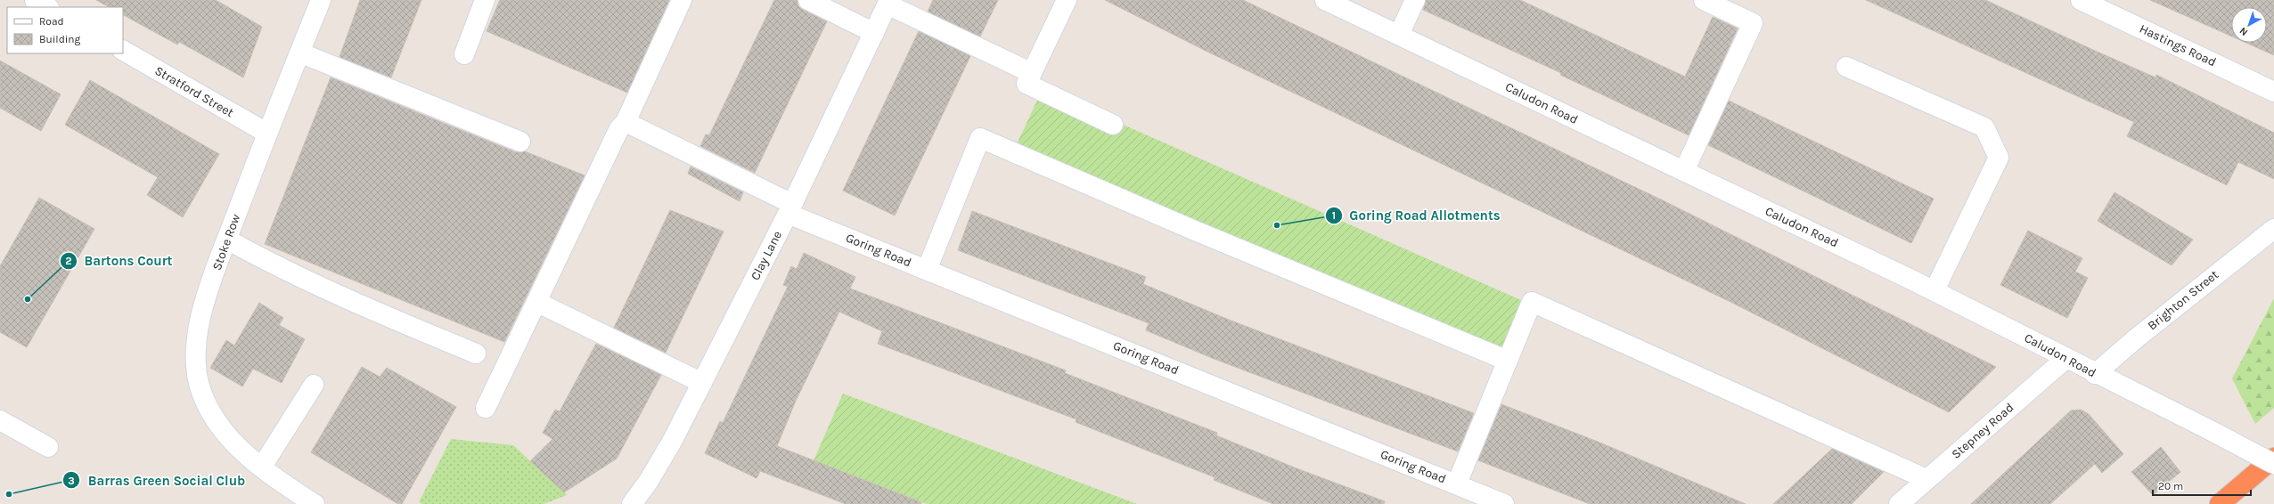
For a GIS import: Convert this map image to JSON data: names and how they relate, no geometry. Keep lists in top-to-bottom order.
{
  "streets": {
    "street": [
      "Hastings Road",
      "Stratford Street",
      "Caludon Road",
      "Stoke Row",
      "Goring Road",
      "Clay Lane",
      "Brighton Street",
      "Stepney Road"
    ]
  },
  "crossings": [
    ["Stratford Street", "Stoke Row"],
    ["Caludon Road", "Brighton Street"],
    ["Caludon Road", "Stepney Road"],
    ["Goring Road", "Clay Lane"]
  ],
  "places": ["Goring Road Allotments", "Bartons Court", "Barras Green Social Club"],
  "legend": ["Road", "Building"],
  "scale_bar": "20 m",
  "north": "bottom left"
}
